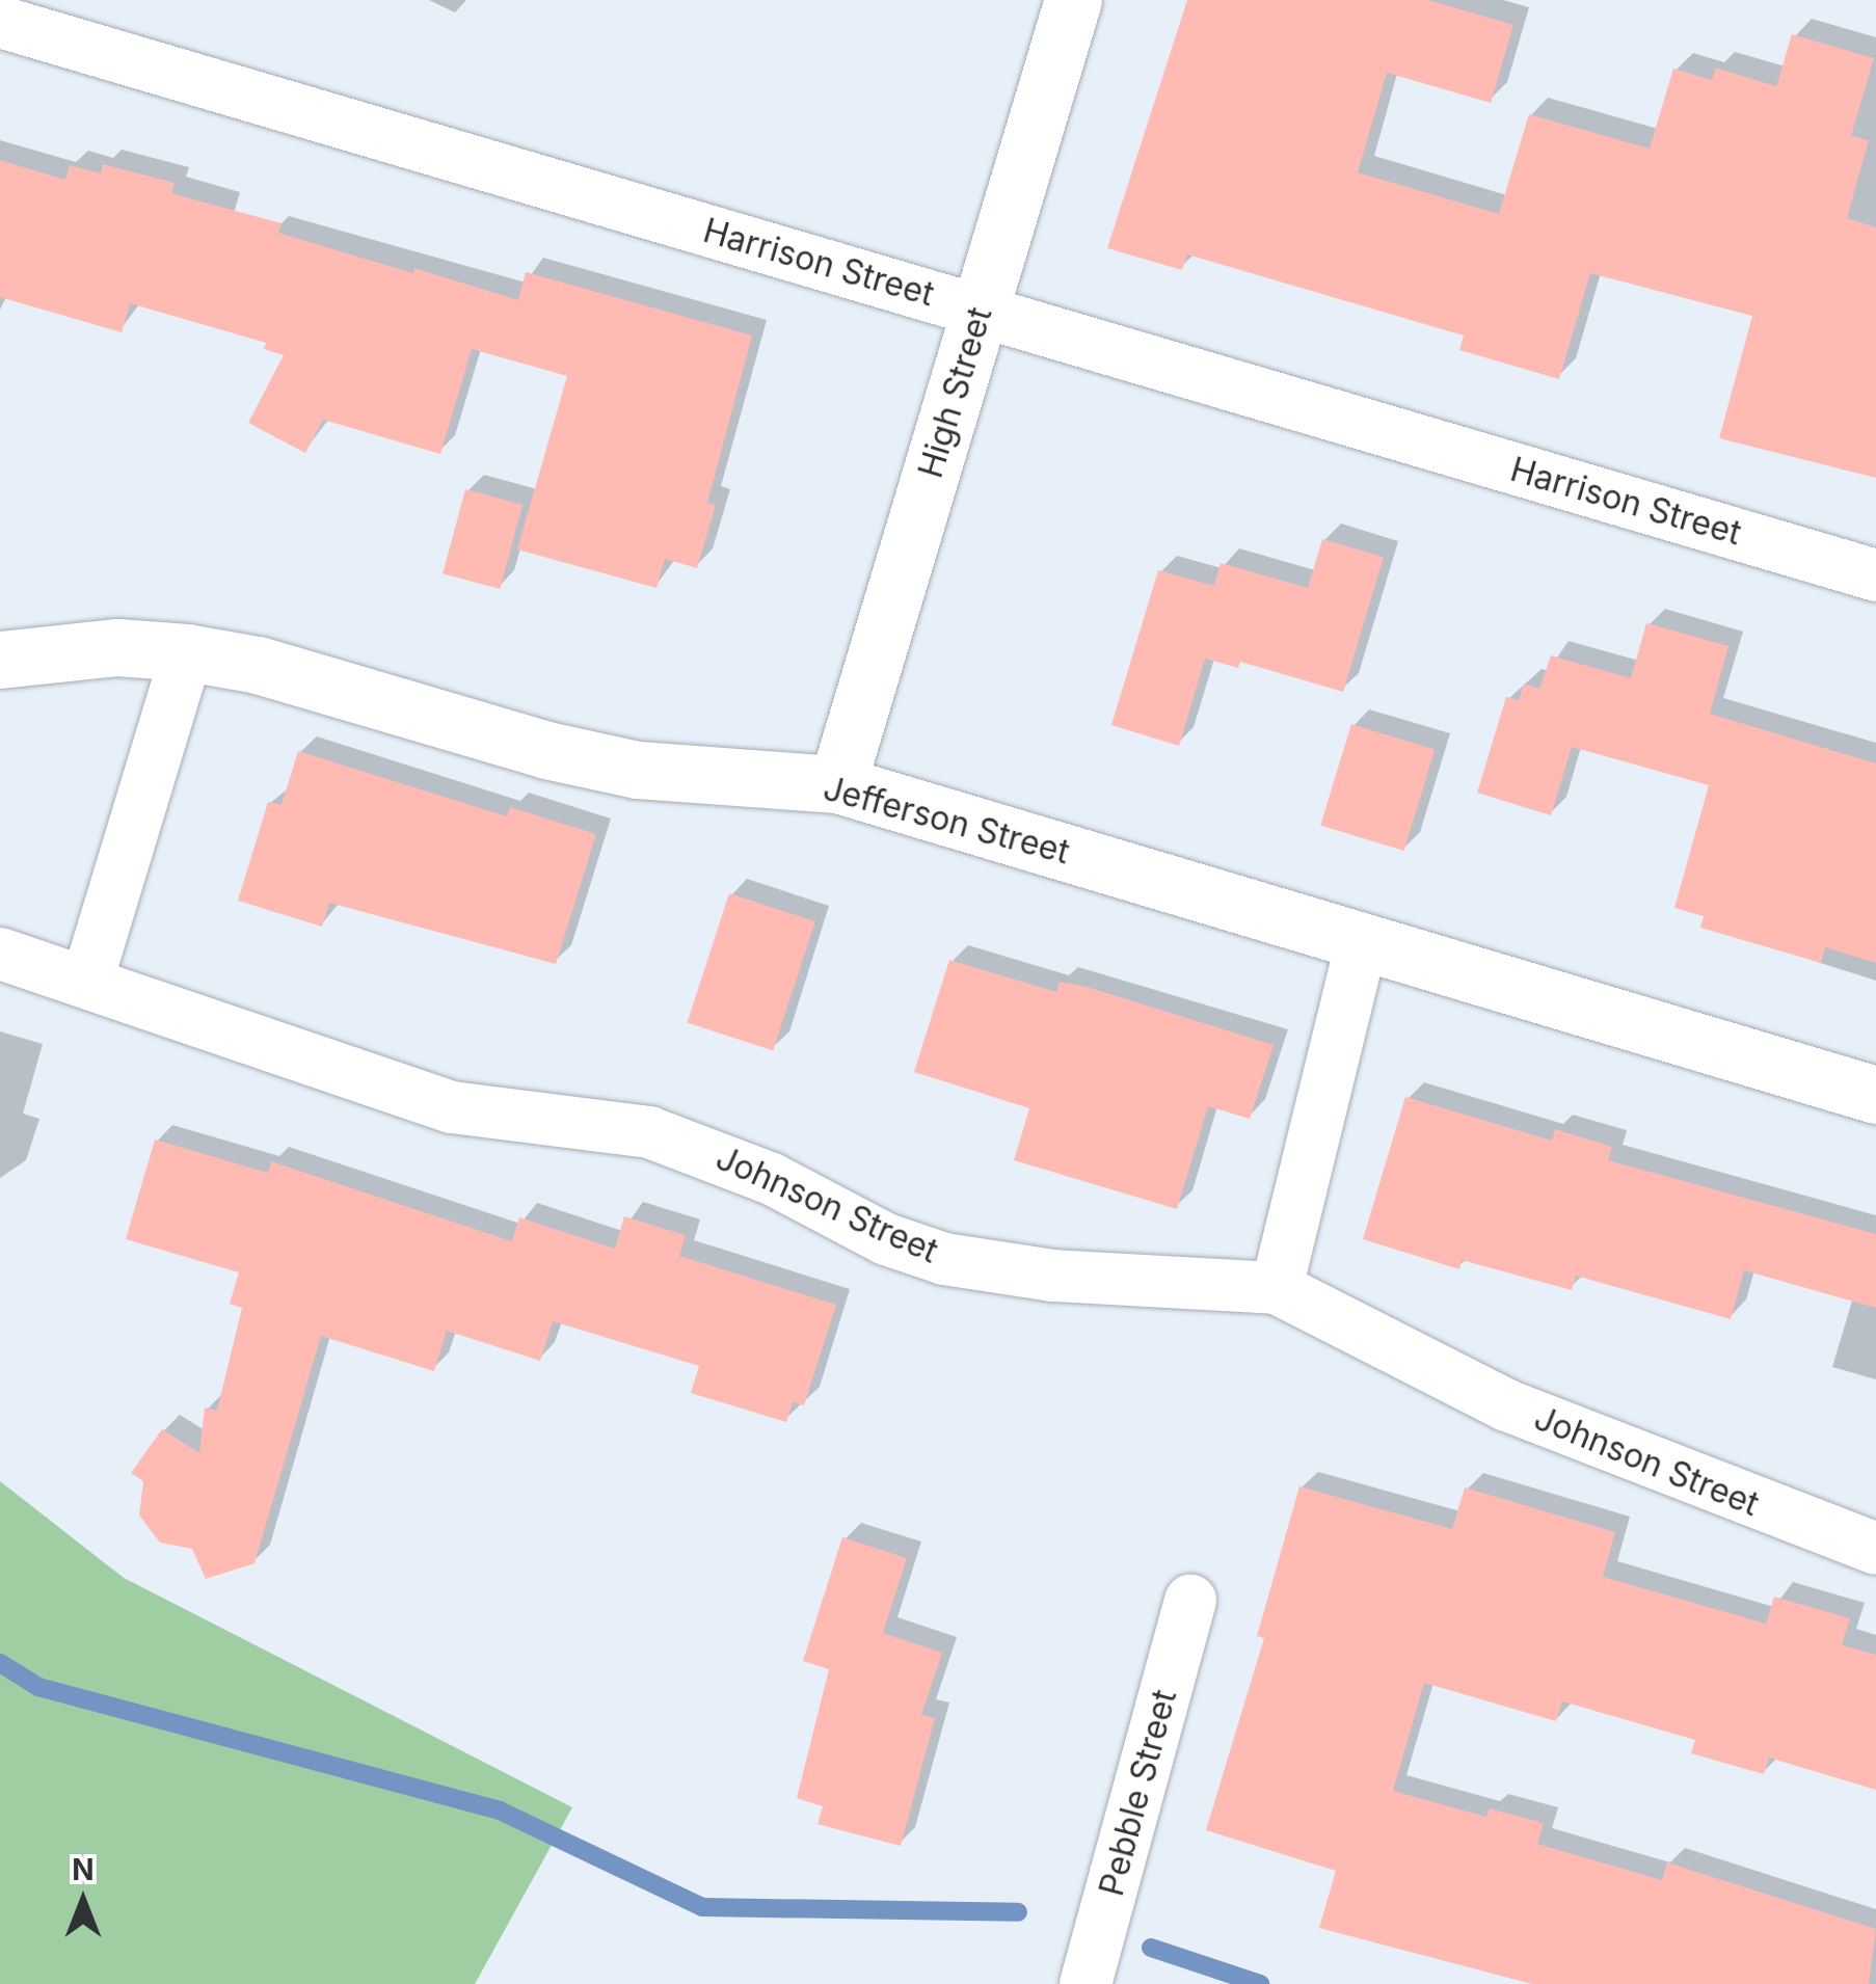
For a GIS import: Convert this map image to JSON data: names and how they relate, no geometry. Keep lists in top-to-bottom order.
{
  "streets": {
    "street": [
      "Harrison Street",
      "High Street",
      "Jefferson Street",
      "Johnson Street",
      "Pebble Street"
    ]
  },
  "crossings": [
    ["Harrison Street", "High Street"],
    ["High Street", "Jefferson Street"]
  ],
  "north": "top"
}
